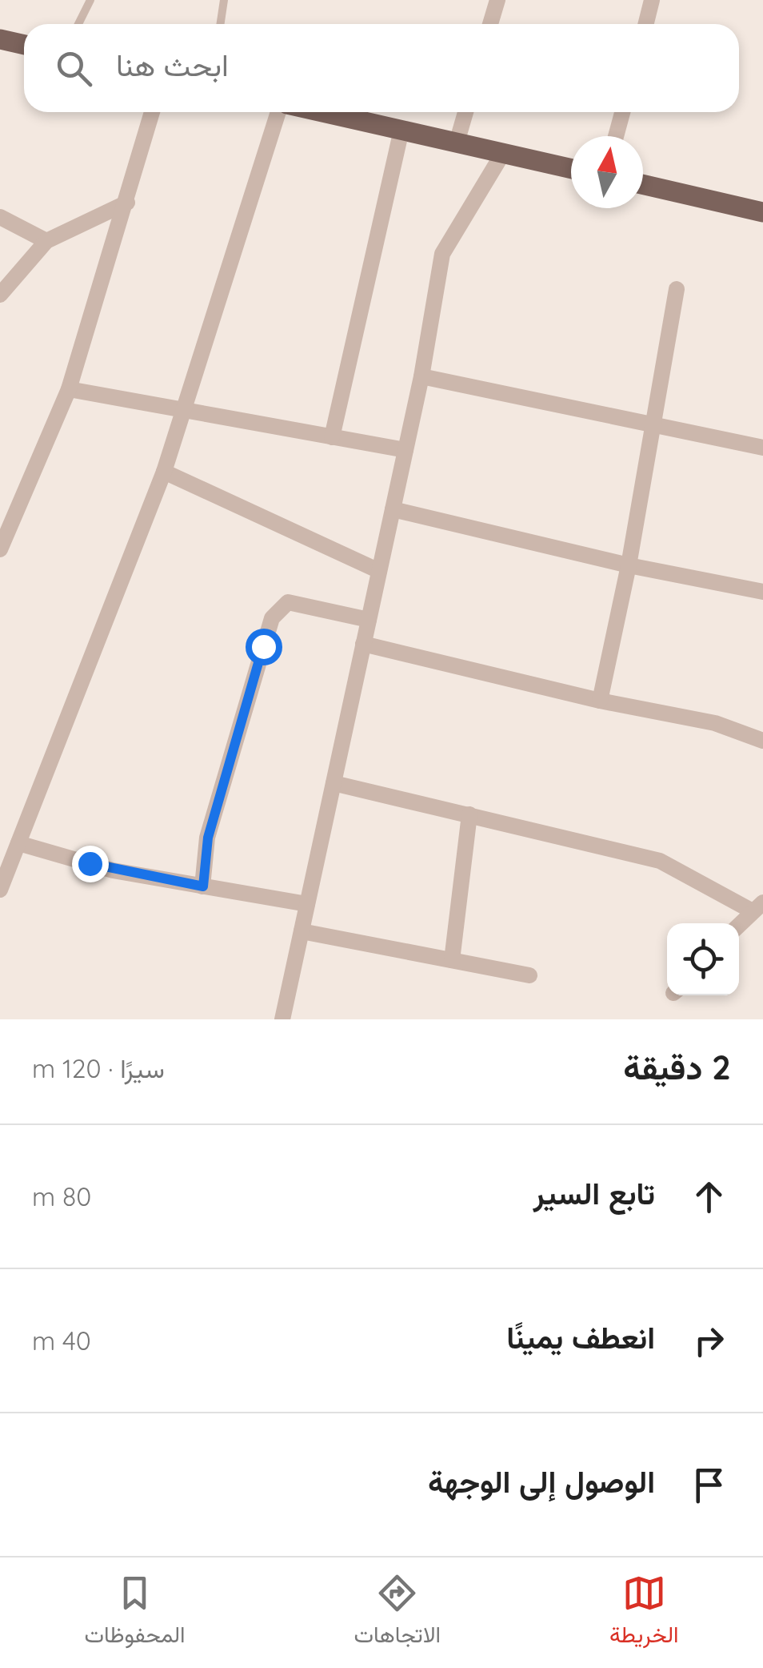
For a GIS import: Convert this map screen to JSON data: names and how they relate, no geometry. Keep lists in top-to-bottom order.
{
  "north": "top",
  "page": {
    "search": "ابحث هنا",
    "heading": ["2 دقيقة", "سيرًا · 120 m"],
    "list": [
      ["تابع السير", "80 m"],
      ["انعطف يمينًا", "40 m"],
      "الوصول إلى الوجهة"
    ],
    "nav": ["الخريطة", "الاتجاهات", "المحفوظات"]
  }
}
